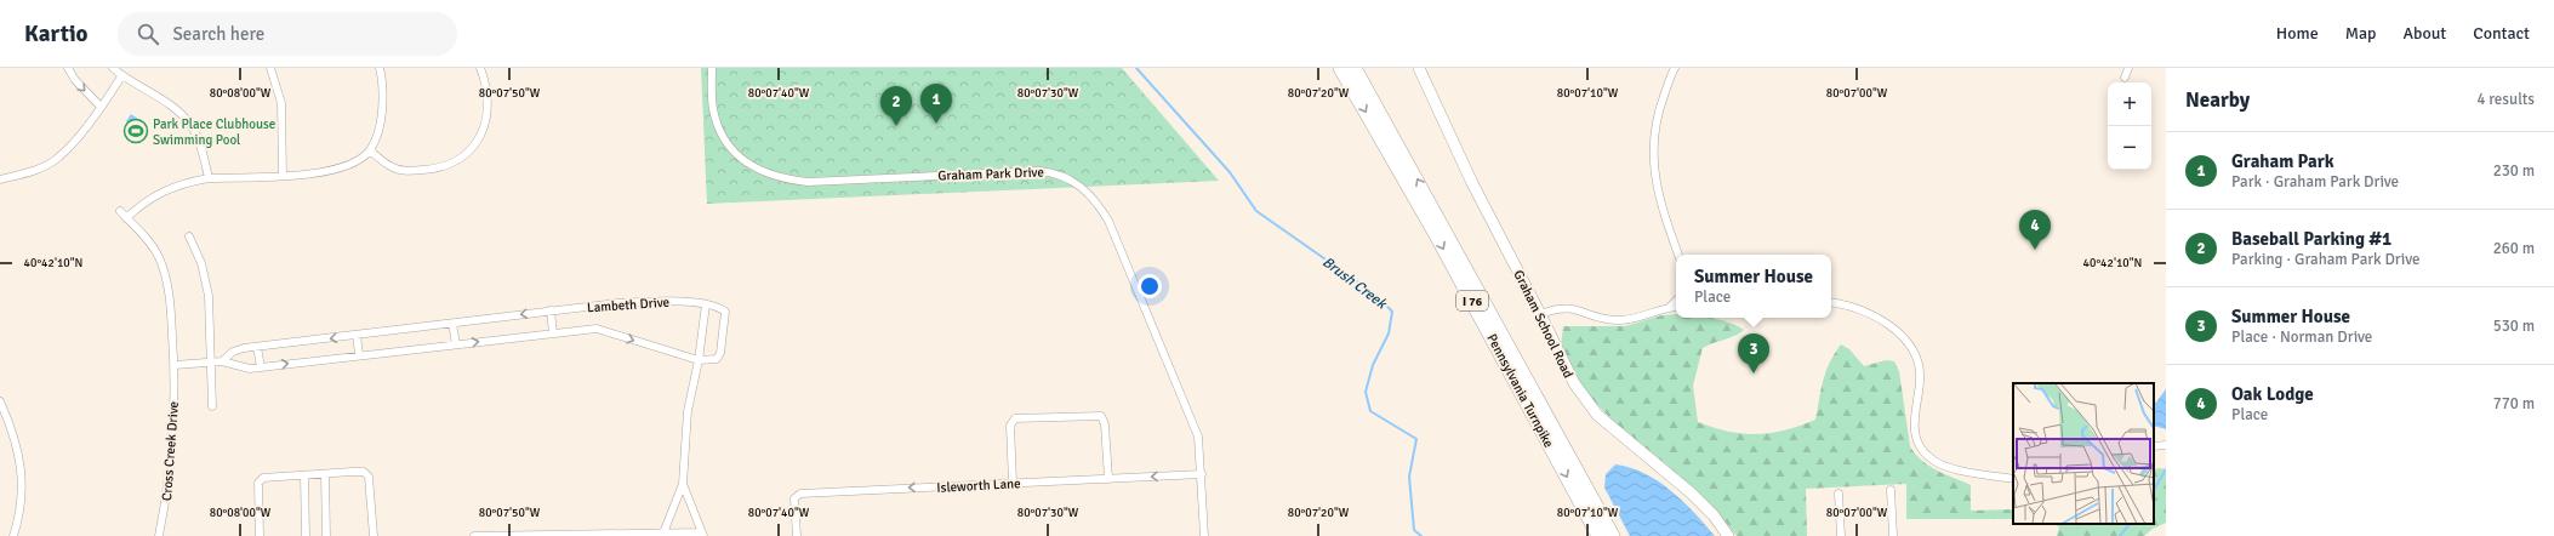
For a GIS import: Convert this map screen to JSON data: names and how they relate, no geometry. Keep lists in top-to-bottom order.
{
  "streets": {
    "highway": ["I 76", "Pennsylvania Turnpike"],
    "street": [
      "Graham Park Drive",
      "Lambeth Drive",
      "Graham School Road",
      "Cross Creek Drive",
      "Isleworth Lane"
    ]
  },
  "crossings": [
    ["Graham Park Drive", "Isleworth Lane"]
  ],
  "one_way": ["Isleworth Lane"],
  "water": ["Brush Creek"],
  "places": {
    "sports": ["Park Place Clubhouse Swimming Pool"]
  },
  "page": {
    "header": "Kartio",
    "search": "Search here",
    "nav": [
      "Home",
      "Map",
      "About",
      "Contact"
    ],
    "heading": ["Nearby", "4 results"],
    "map_buttons": ["+", "−"],
    "pins": [
      "1",
      "2",
      "4",
      "3"
    ],
    "list": [
      {
        "mark": "1",
        "name": "Graham Park",
        "note": "Park · Graham Park Drive",
        "value": "230 m"
      },
      {
        "mark": "2",
        "name": "Baseball Parking #1",
        "note": "Parking · Graham Park Drive",
        "value": "260 m"
      },
      {
        "mark": "3",
        "name": "Summer House",
        "note": "Place · Norman Drive",
        "value": "530 m"
      },
      {
        "mark": "4",
        "name": "Oak Lodge",
        "note": "Place",
        "value": "770 m"
      }
    ],
    "popup": ["Summer House", "Place"]
  },
  "coordinates": [
    "80°08'00\"W",
    "80°07'50\"W",
    "80°07'40\"W",
    "80°07'30\"W",
    "80°07'20\"W",
    "80°07'10\"W",
    "80°07'00\"W",
    "40°42'10\"N"
  ]
}
